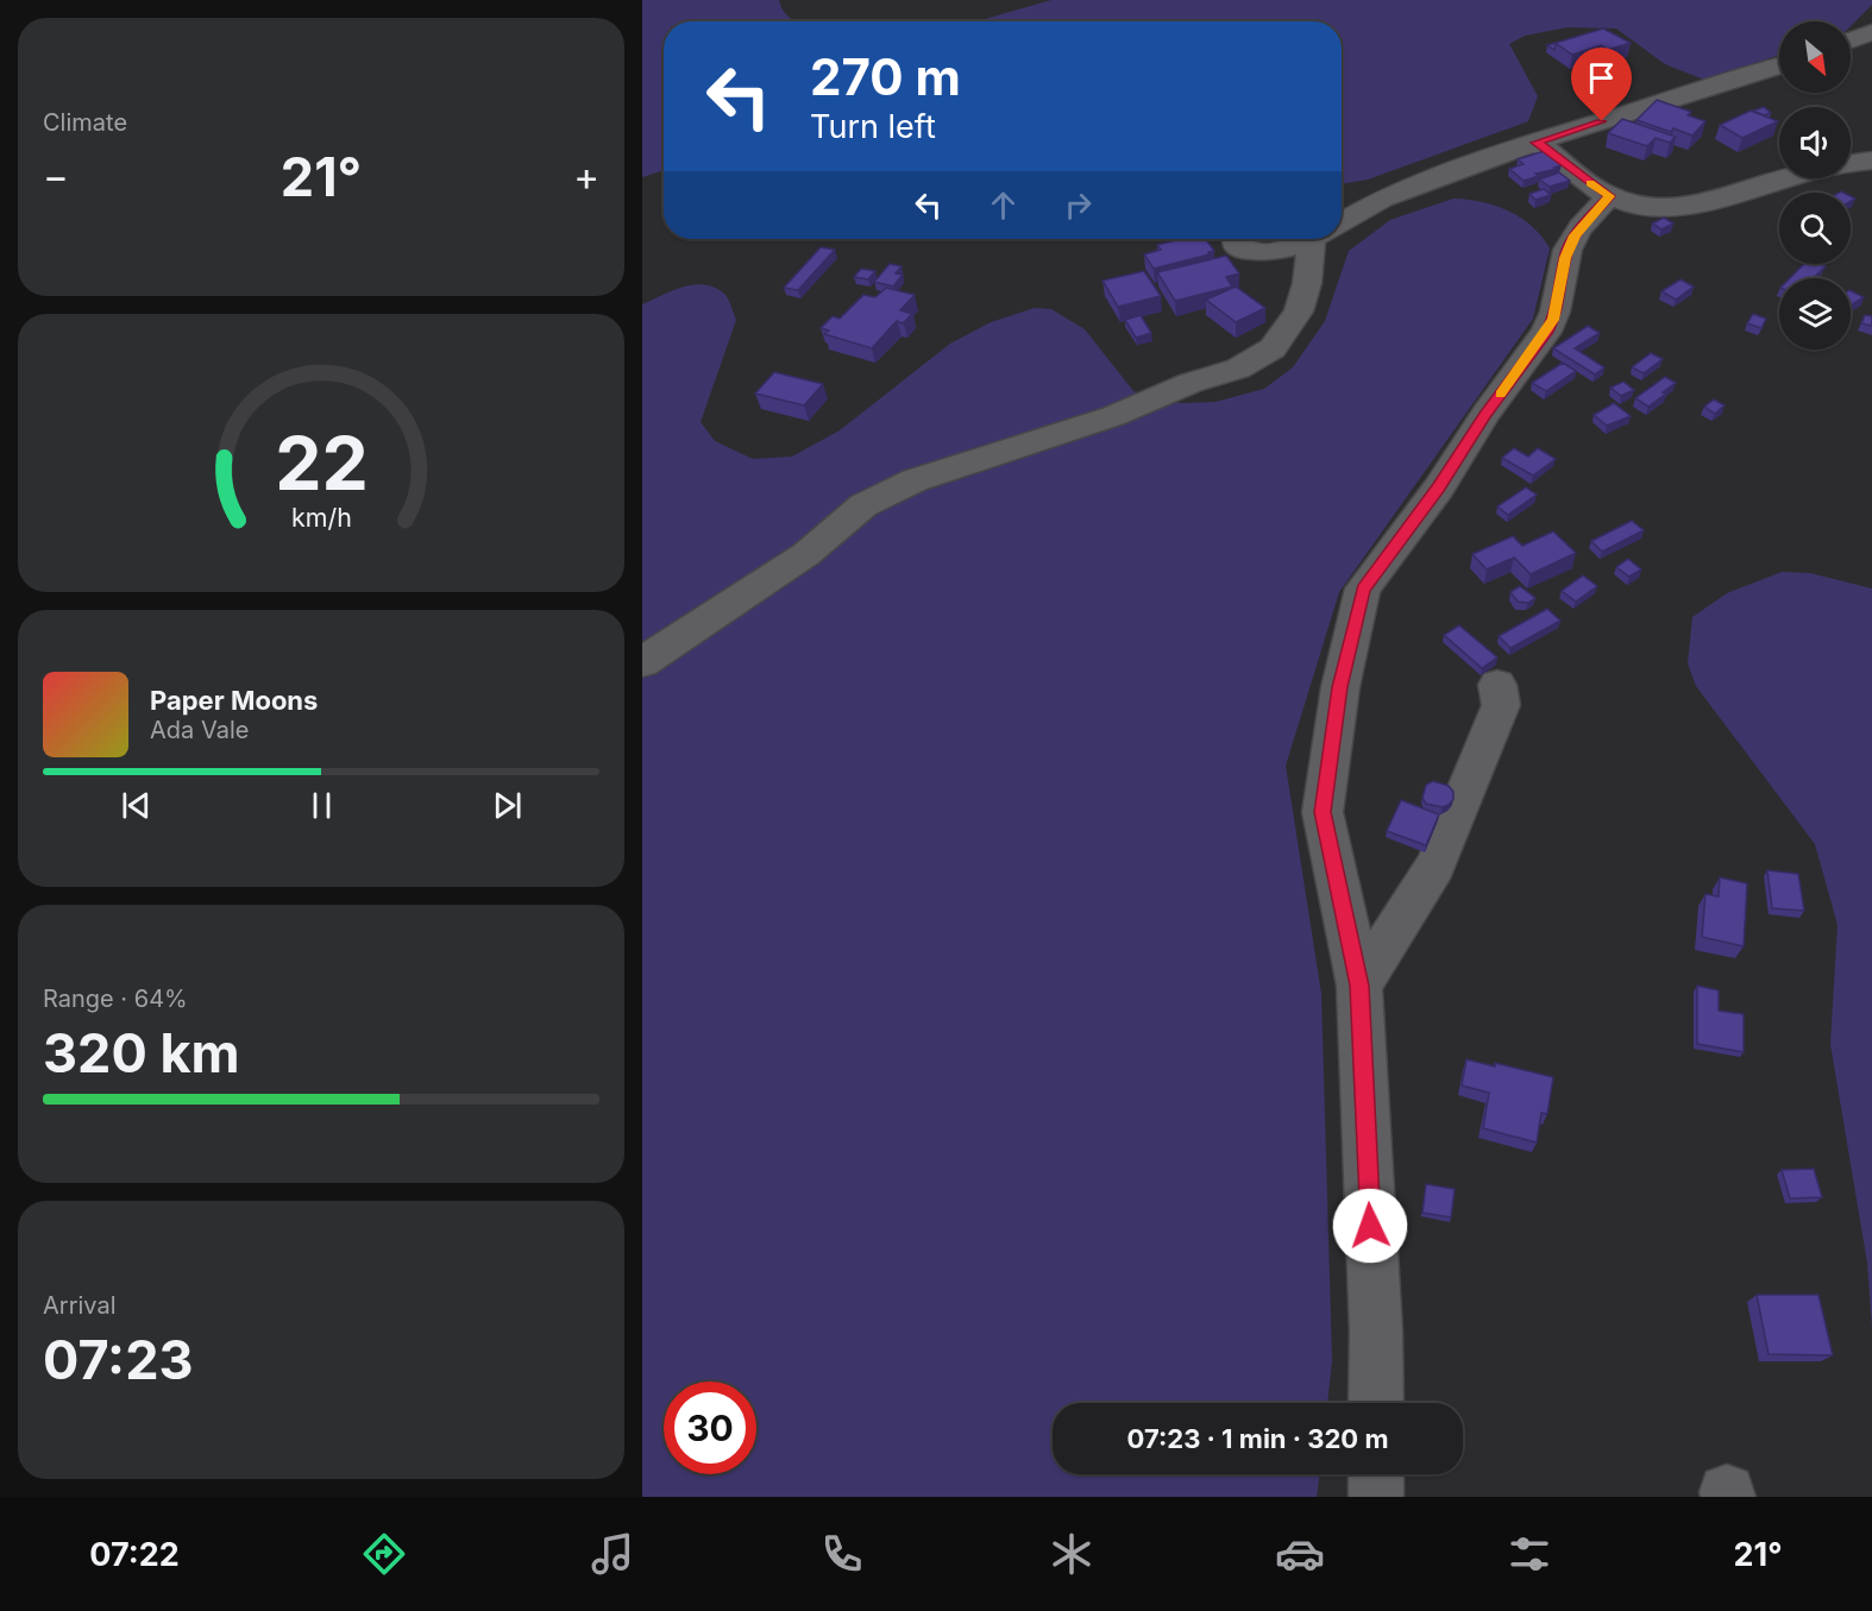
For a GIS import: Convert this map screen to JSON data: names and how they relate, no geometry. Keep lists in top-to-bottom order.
{
  "north": "bottom right",
  "page": {
    "tile": [
      "Climate",
      ["Range · 64%", "320 km"],
      ["Arrival", "07:23"]
    ],
    "turn": ["270 m", "Turn left"],
    "heat": ["−", "21°", "+"],
    "song": ["Paper Moons", "Ada Vale"],
    "limit": "30",
    "trip": "07:23 · 1 min · 320 m",
    "tabs": ["07:22", "21°"],
    "gauge": ["22", "km/h"]
  }
}
